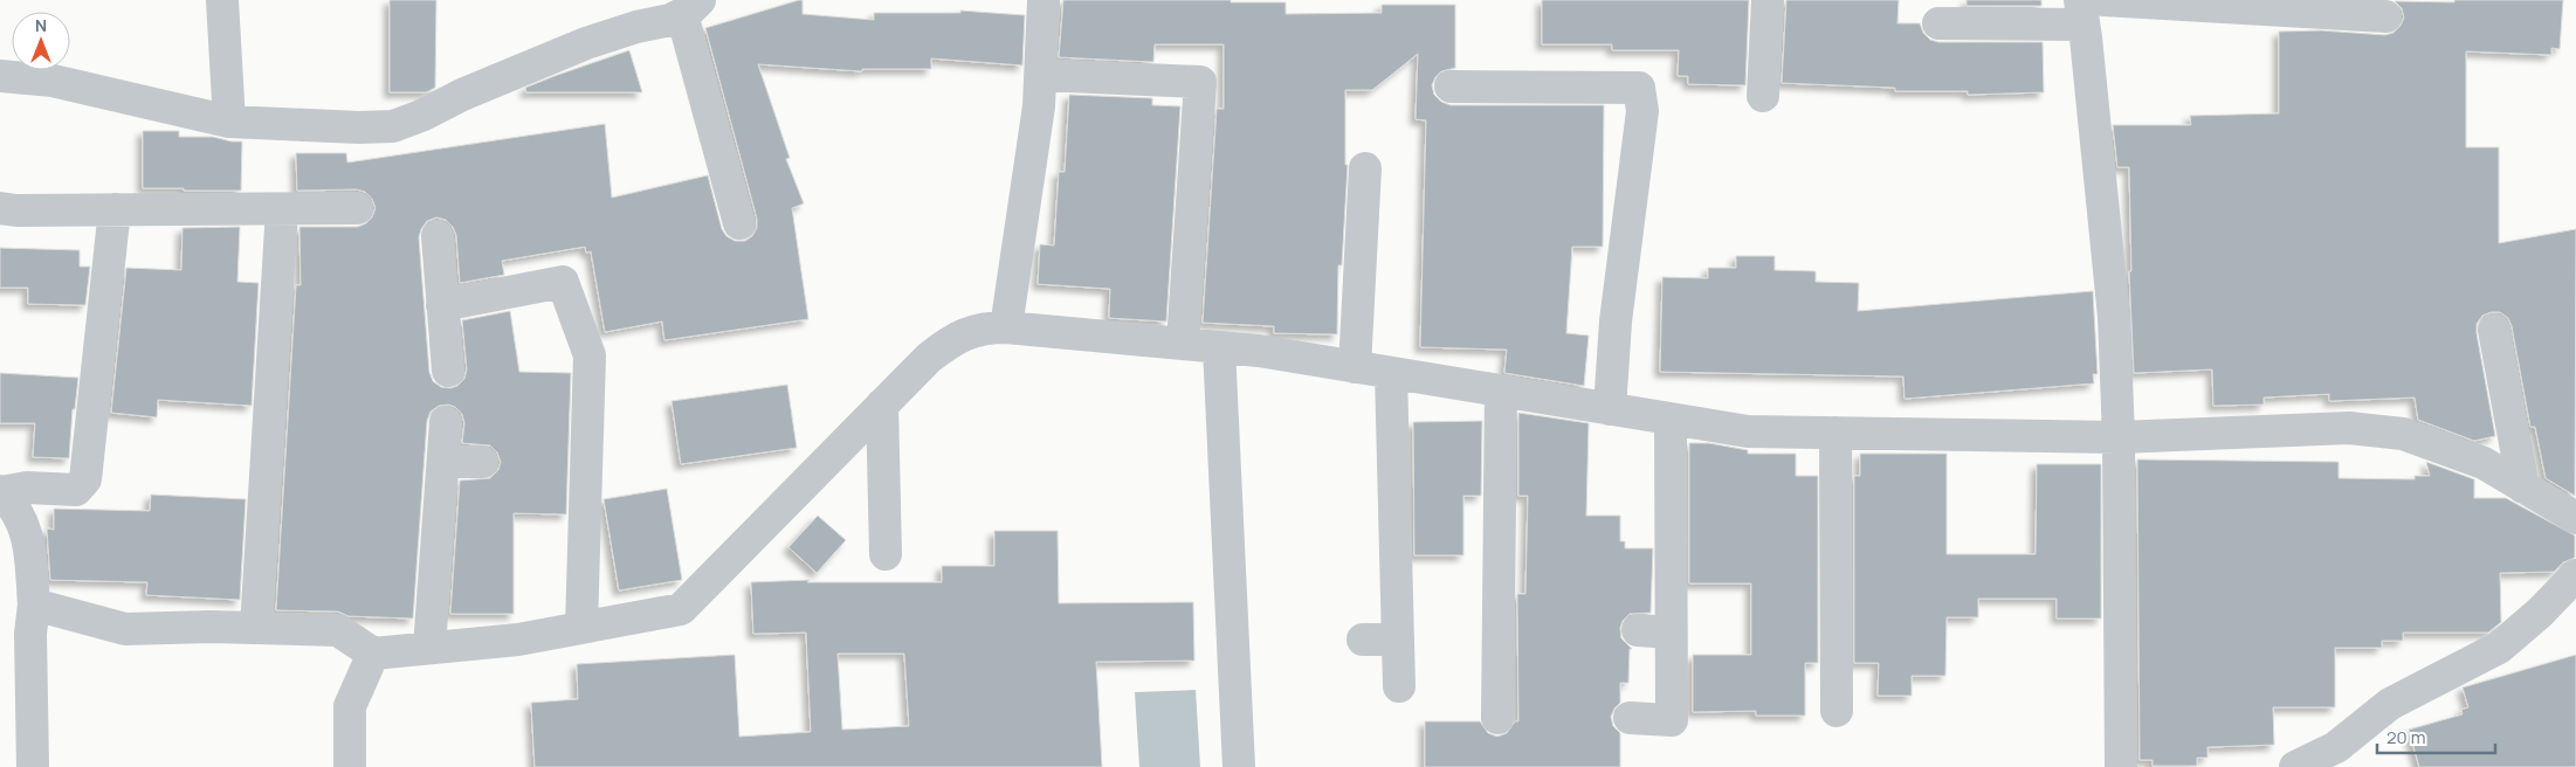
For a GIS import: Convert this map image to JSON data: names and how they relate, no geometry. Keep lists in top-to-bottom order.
{
  "scale_bar": "20 m",
  "north": "top"
}
